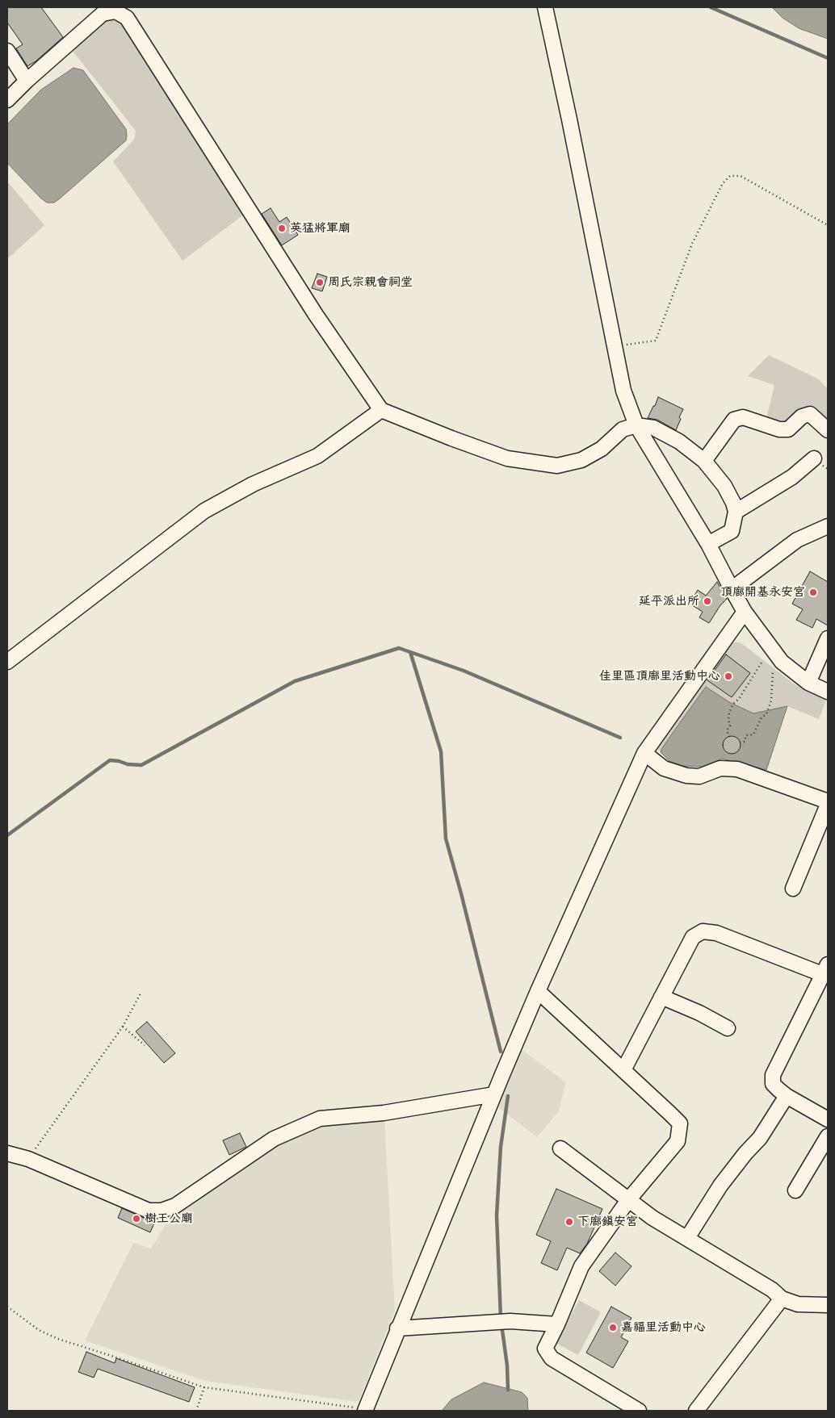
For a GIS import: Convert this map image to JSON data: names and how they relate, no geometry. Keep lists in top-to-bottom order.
{
  "places": [
    "英猛將軍廟",
    "周氏宗親會祠堂",
    "頂廍開基永安宮",
    "延平派出所",
    "佳里區頂廍里活動中心",
    "樹王公廟",
    "下廍鎮安宮",
    "嘉福里活動中心"
  ]
}
